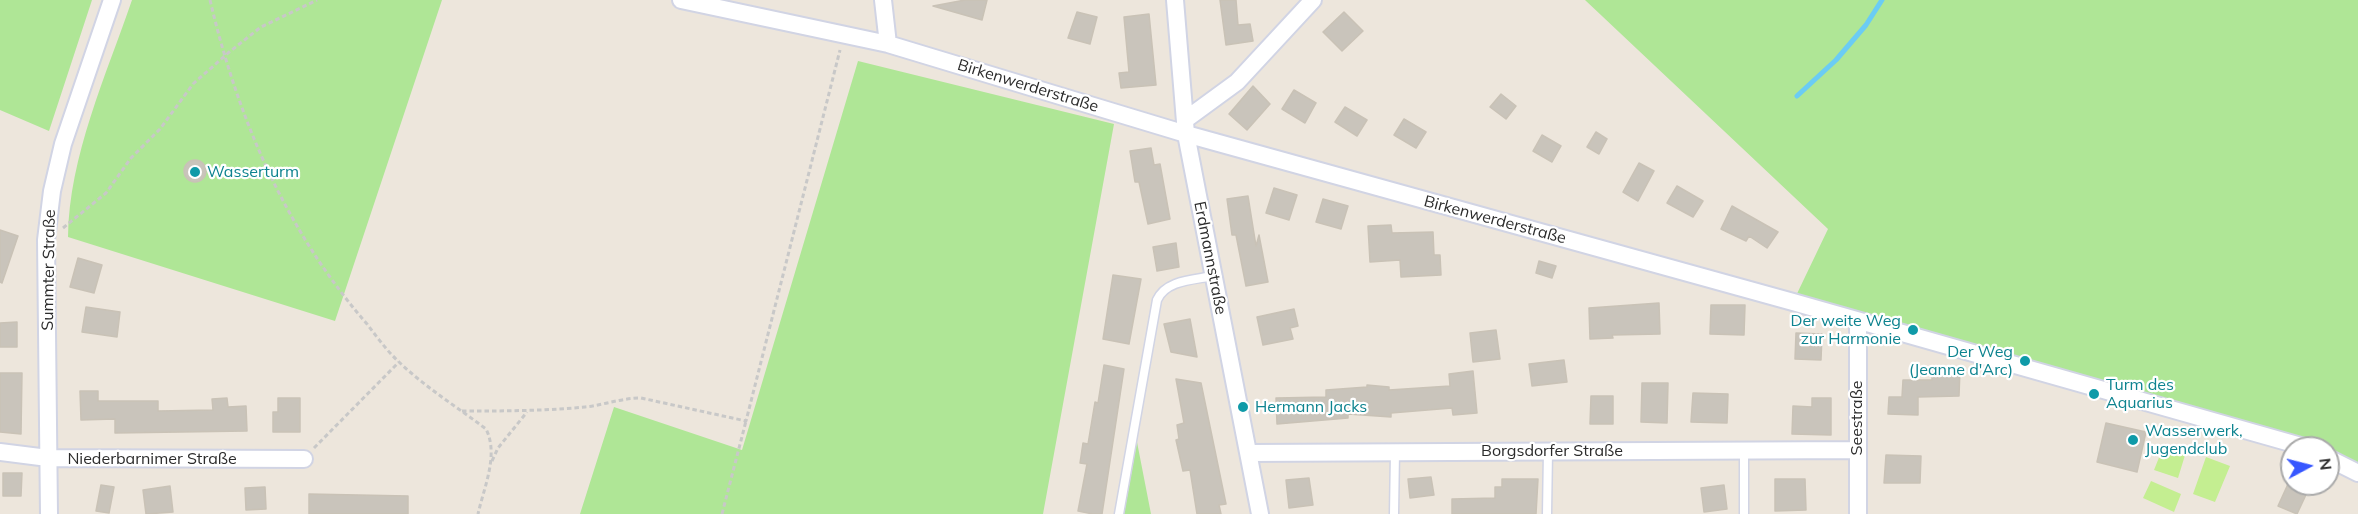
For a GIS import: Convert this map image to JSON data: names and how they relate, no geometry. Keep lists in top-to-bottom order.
{
  "streets": {
    "street": [
      "Birkenwerderstraße",
      "Erdmannstraße",
      "Summter Straße",
      "Seestraße",
      "Borgsdorfer Straße",
      "Niederbarnimer Straße"
    ]
  },
  "crossings": [
    ["Birkenwerderstraße", "Erdmannstraße"],
    ["Birkenwerderstraße", "Seestraße"],
    ["Erdmannstraße", "Borgsdorfer Straße"],
    ["Summter Straße", "Niederbarnimer Straße"],
    ["Seestraße", "Borgsdorfer Straße"]
  ],
  "places": [
    "Wasserturm",
    "Der weite Weg zur Harmonie",
    "Der Weg (Jeanne d'Arc)",
    "Turm des Aquarius",
    "Hermann Jacks",
    "Wasserwerk, Jugendclub"
  ],
  "north": "right"
}
